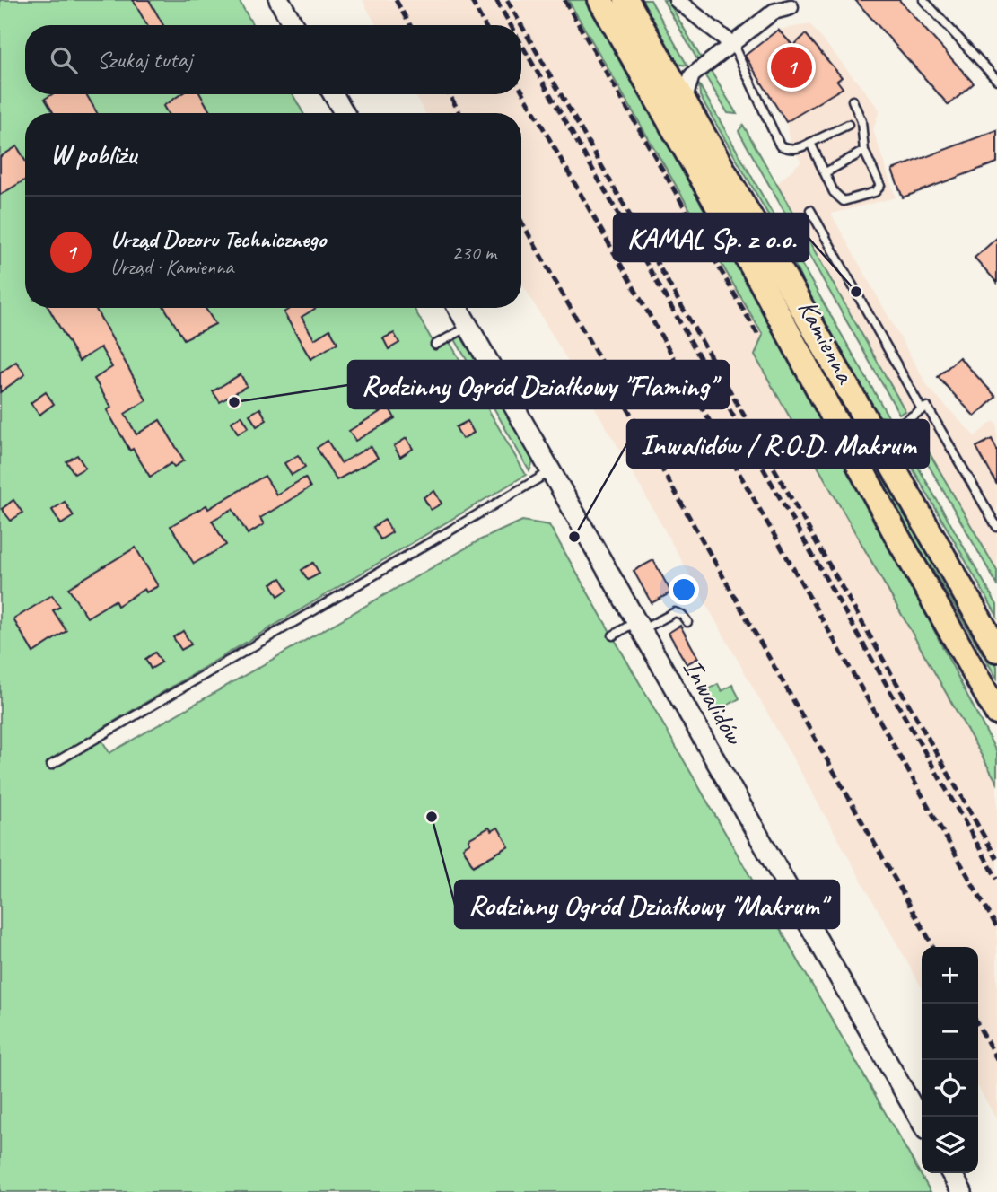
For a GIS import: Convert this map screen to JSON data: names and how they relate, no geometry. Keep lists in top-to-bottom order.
{
  "streets": {
    "main road": ["Kamienna"],
    "street": ["Inwalidów"]
  },
  "places": [
    "KAMAL Sp. z o.o.",
    "Rodzinny Ogród Działkowy \"Flaming\"",
    "Inwalidów / R.O.D. Makrum",
    "Rodzinny Ogród Działkowy \"Makrum\""
  ],
  "page": {
    "search": "Szukaj tutaj",
    "pins": "1",
    "heading": "W pobliżu",
    "list": [
      {
        "mark": "1",
        "name": "Urząd Dozoru Technicznego",
        "note": "Urząd · Kamienna",
        "value": "230 m"
      }
    ],
    "map_buttons": ["+", "−"]
  }
}
